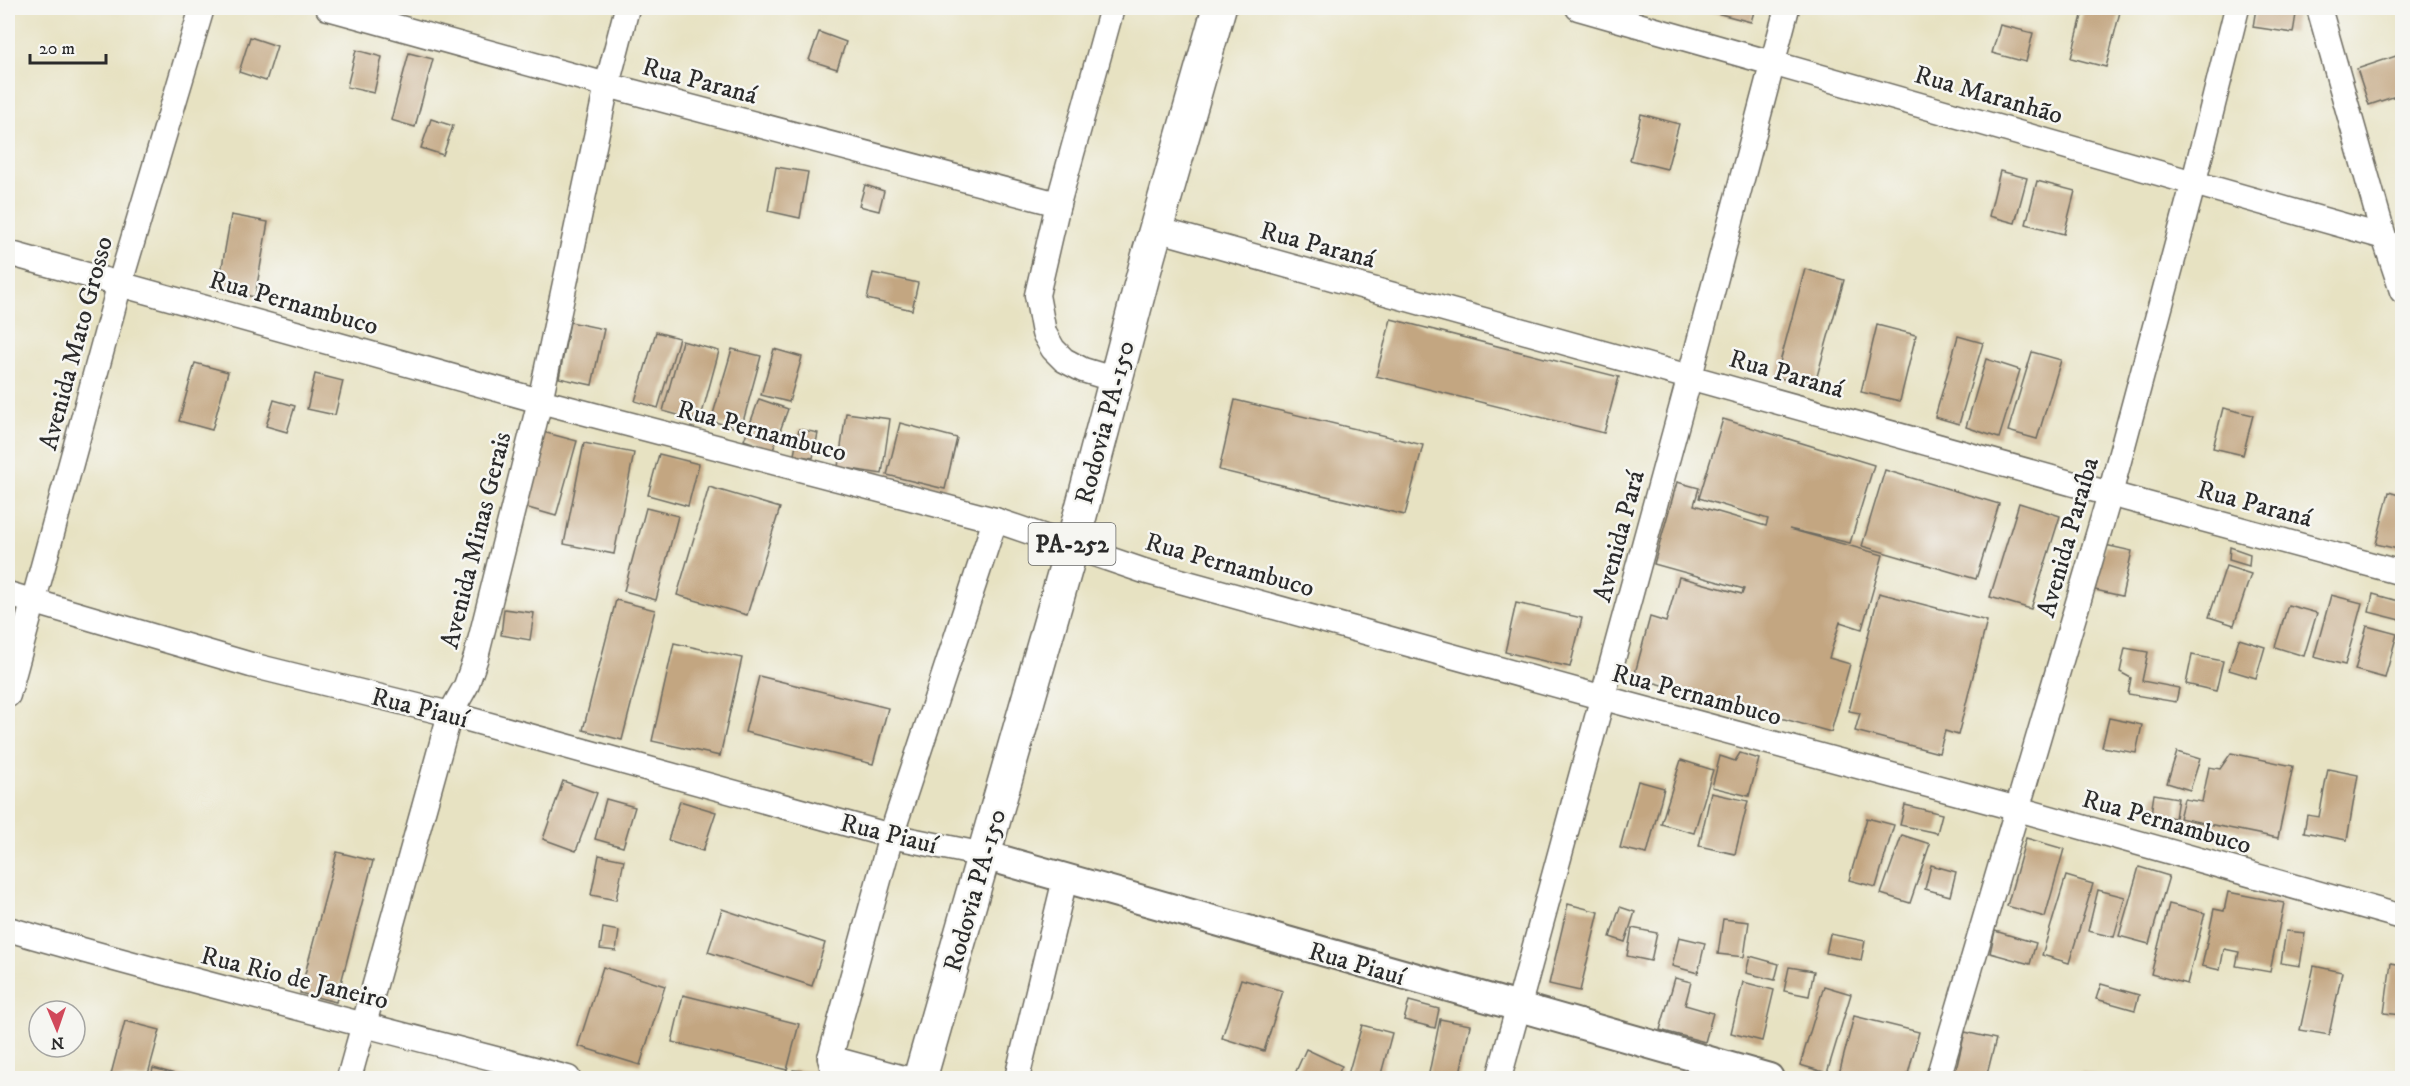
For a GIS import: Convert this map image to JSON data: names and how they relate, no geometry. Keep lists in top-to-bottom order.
{
  "streets": {
    "highway": ["Rodovia PA-150", "PA-252"],
    "street": [
      "Rua Paraná",
      "Rua Maranhão",
      "Rua Pernambuco",
      "Avenida Mato Grosso",
      "Avenida Pará",
      "Avenida Paraíba",
      "Avenida Minas Gerais",
      "Rua Piauí",
      "Rua Rio de Janeiro"
    ]
  },
  "crossings": [
    ["Rua Paraná", "Rodovia PA-150"],
    ["Rua Paraná", "Avenida Pará"],
    ["Rua Paraná", "Avenida Paraíba"],
    ["Rua Paraná", "Avenida Minas Gerais"],
    ["Rua Maranhão", "Avenida Pará"],
    ["Rua Maranhão", "Avenida Paraíba"],
    ["Rua Pernambuco", "Avenida Mato Grosso"],
    ["Rua Pernambuco", "Rodovia PA-150"],
    ["Rua Pernambuco", "Avenida Pará"],
    ["Rua Pernambuco", "Avenida Paraíba"],
    ["Rua Pernambuco", "Avenida Minas Gerais"],
    ["Avenida Mato Grosso", "Rua Piauí"],
    ["Rodovia PA-150", "Rua Piauí"],
    ["Avenida Pará", "Rua Piauí"],
    ["Avenida Minas Gerais", "Rua Piauí"],
    ["Avenida Minas Gerais", "Rua Rio de Janeiro"]
  ],
  "scale_bar": "20 m",
  "north": "bottom"
}
